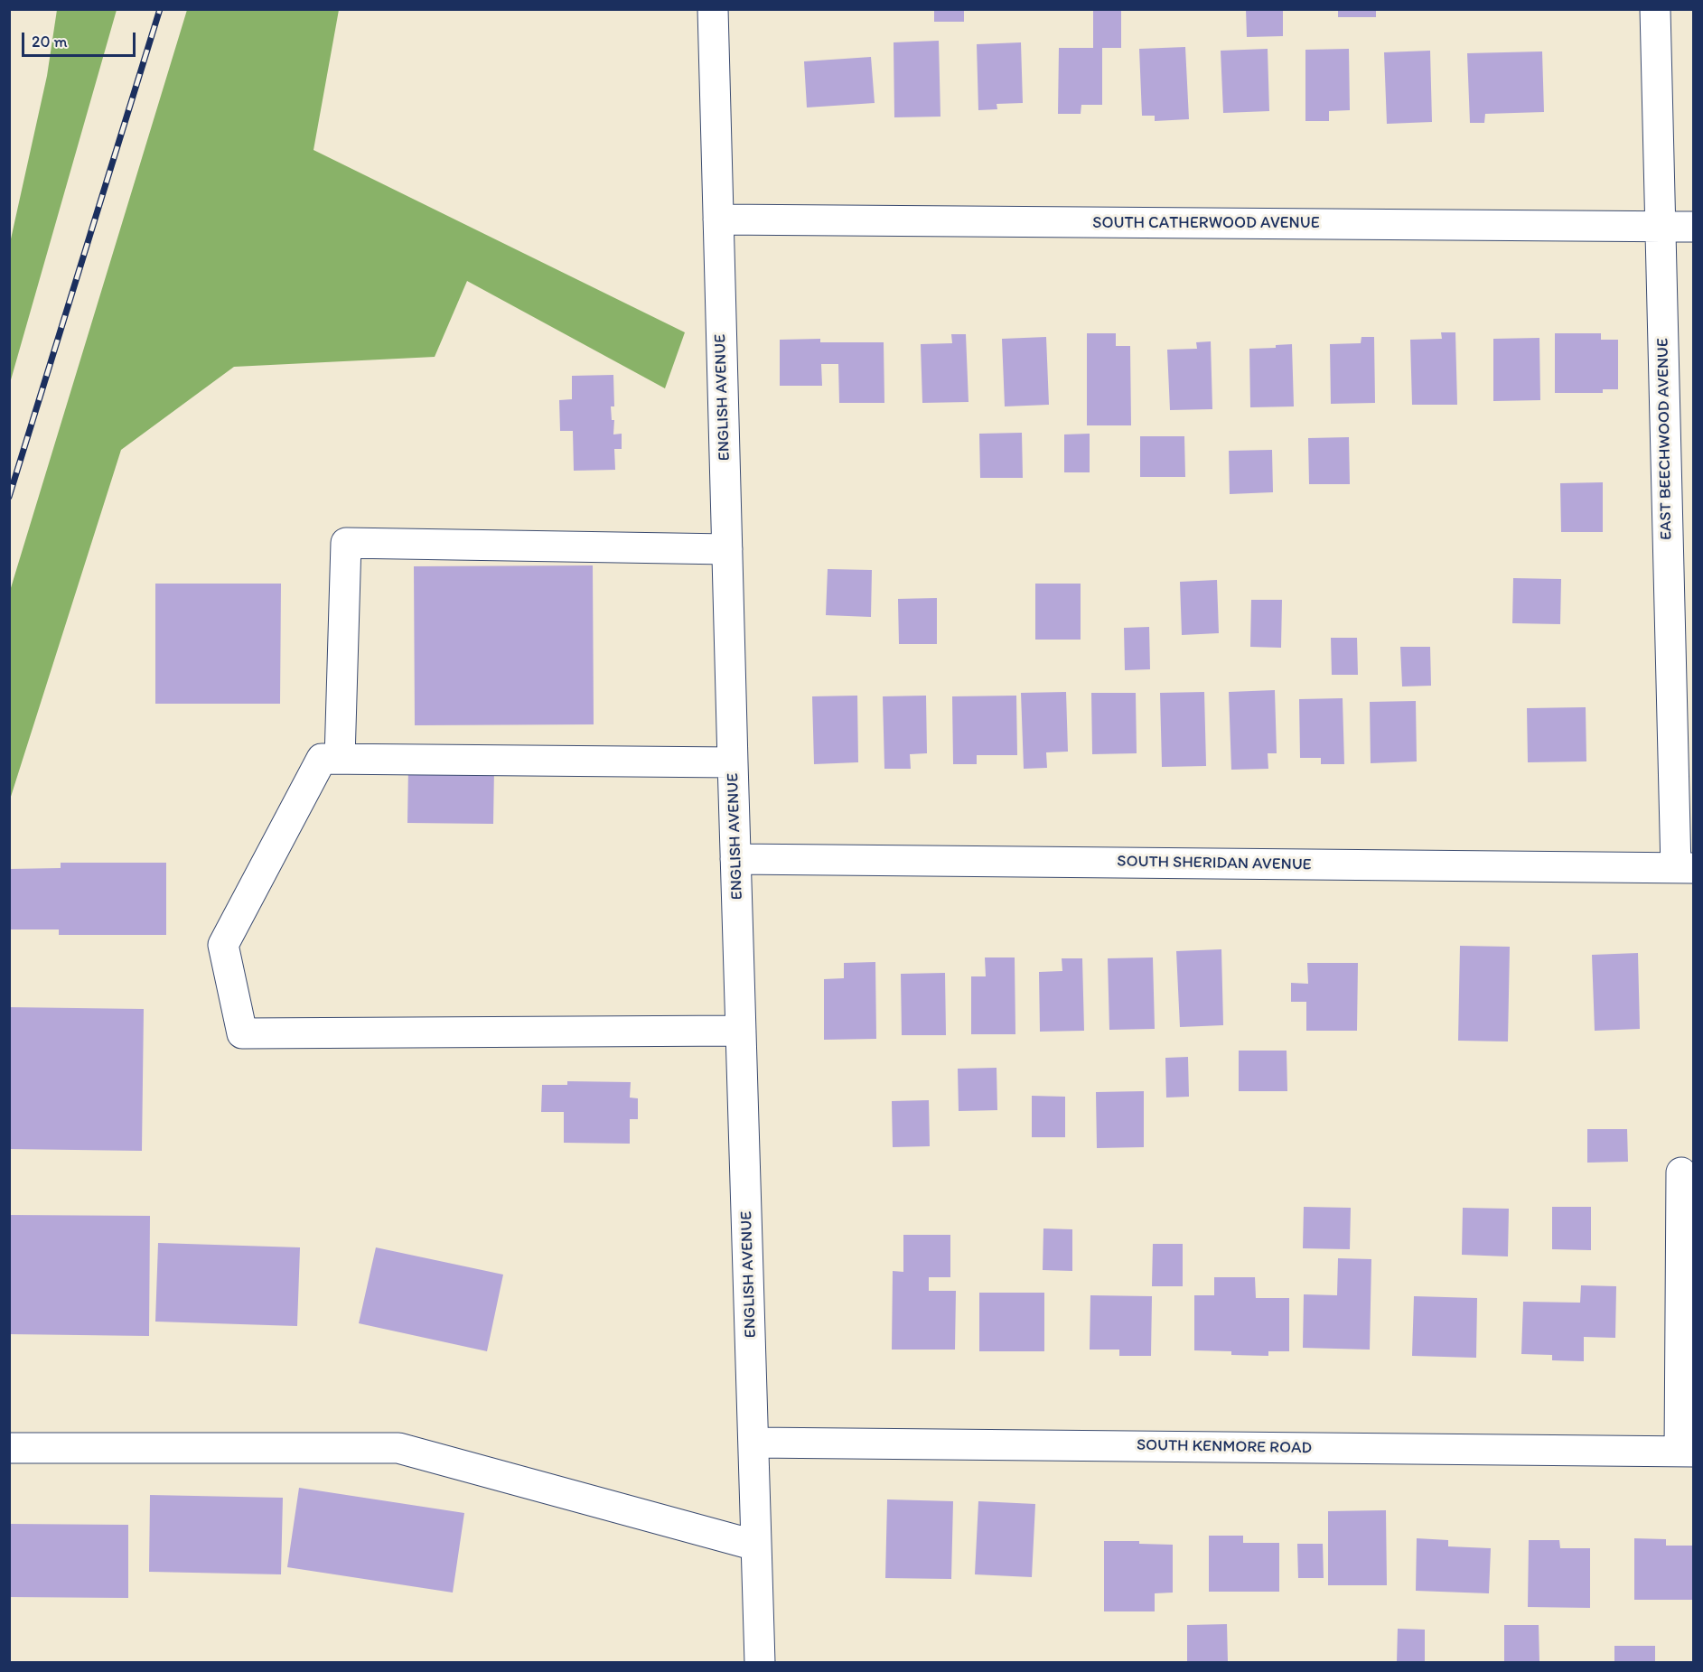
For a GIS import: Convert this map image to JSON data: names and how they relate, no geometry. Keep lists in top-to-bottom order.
{
  "streets": {
    "street": [
      "SOUTH CATHERWOOD AVENUE",
      "ENGLISH AVENUE",
      "EAST BEECHWOOD AVENUE",
      "SOUTH SHERIDAN AVENUE",
      "SOUTH KENMORE ROAD"
    ]
  },
  "crossings": [
    ["SOUTH CATHERWOOD AVENUE", "ENGLISH AVENUE"],
    ["SOUTH CATHERWOOD AVENUE", "EAST BEECHWOOD AVENUE"],
    ["ENGLISH AVENUE", "SOUTH SHERIDAN AVENUE"],
    ["ENGLISH AVENUE", "SOUTH KENMORE ROAD"],
    ["EAST BEECHWOOD AVENUE", "SOUTH SHERIDAN AVENUE"]
  ],
  "scale_bar": "20 m"
}
